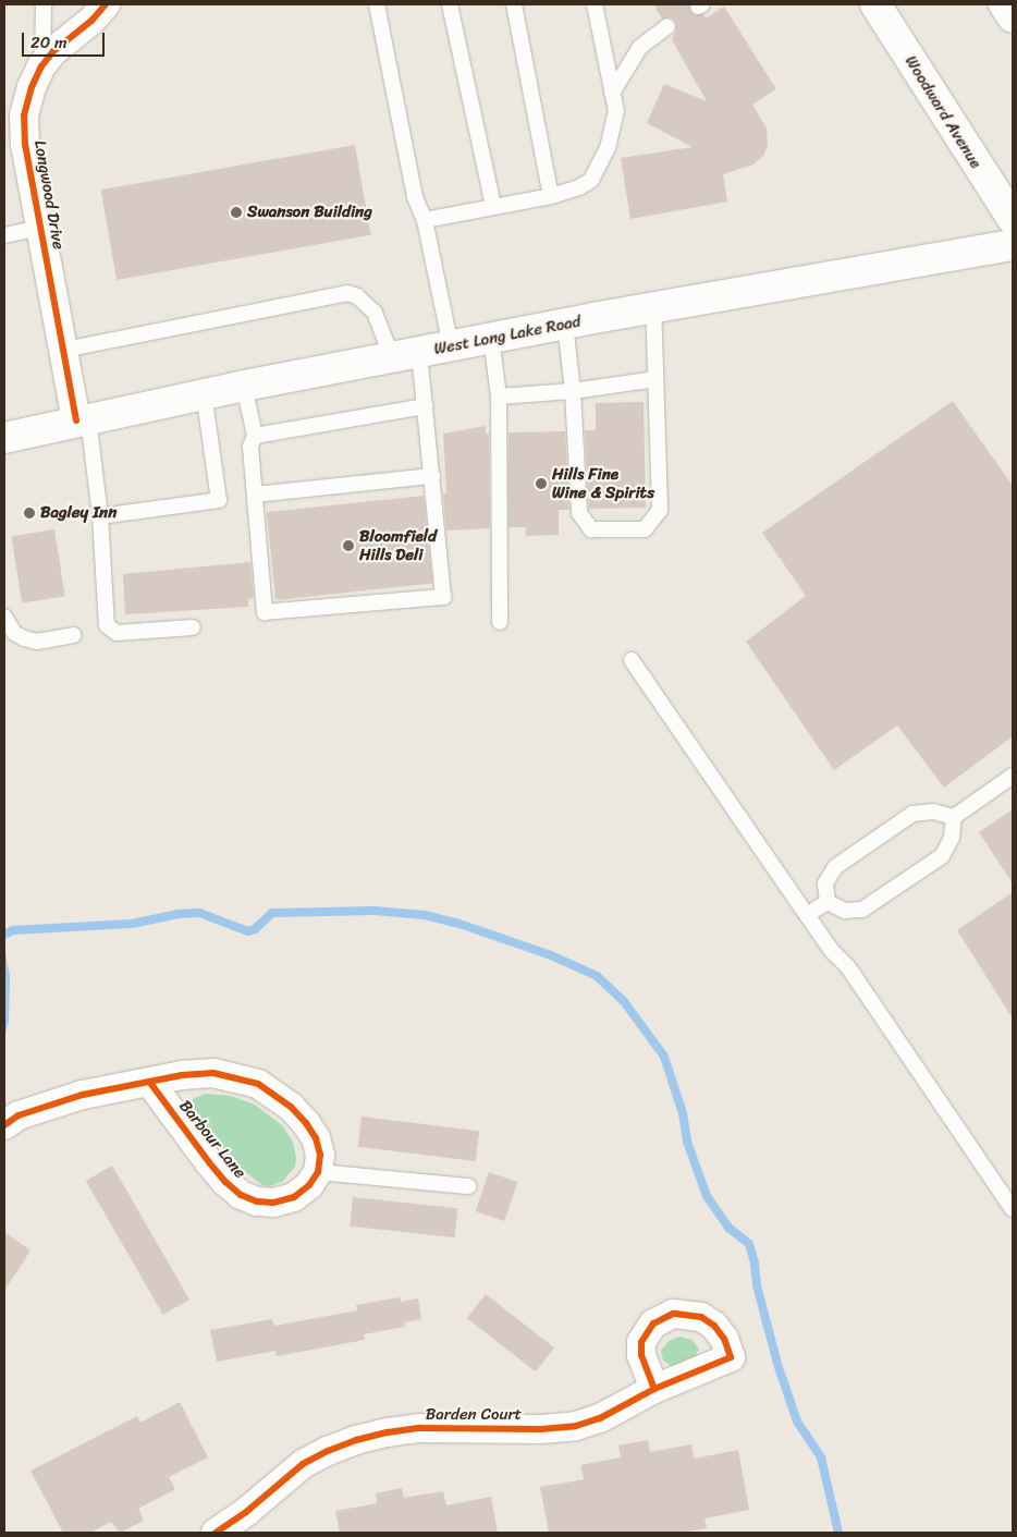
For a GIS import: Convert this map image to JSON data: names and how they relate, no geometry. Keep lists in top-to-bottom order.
{
  "streets": {
    "main road": ["Woodward Avenue", "West Long Lake Road"],
    "street": ["Longwood Drive", "Barbour Lane", "Barden Court"]
  },
  "crossings": [
    ["Longwood Drive", "West Long Lake Road"]
  ],
  "places": [
    "Swanson Building",
    "Hills Fine Wine & Spirits",
    "Bagley Inn",
    "Bloomfield Hills Deli"
  ],
  "scale_bar": "20 m"
}
